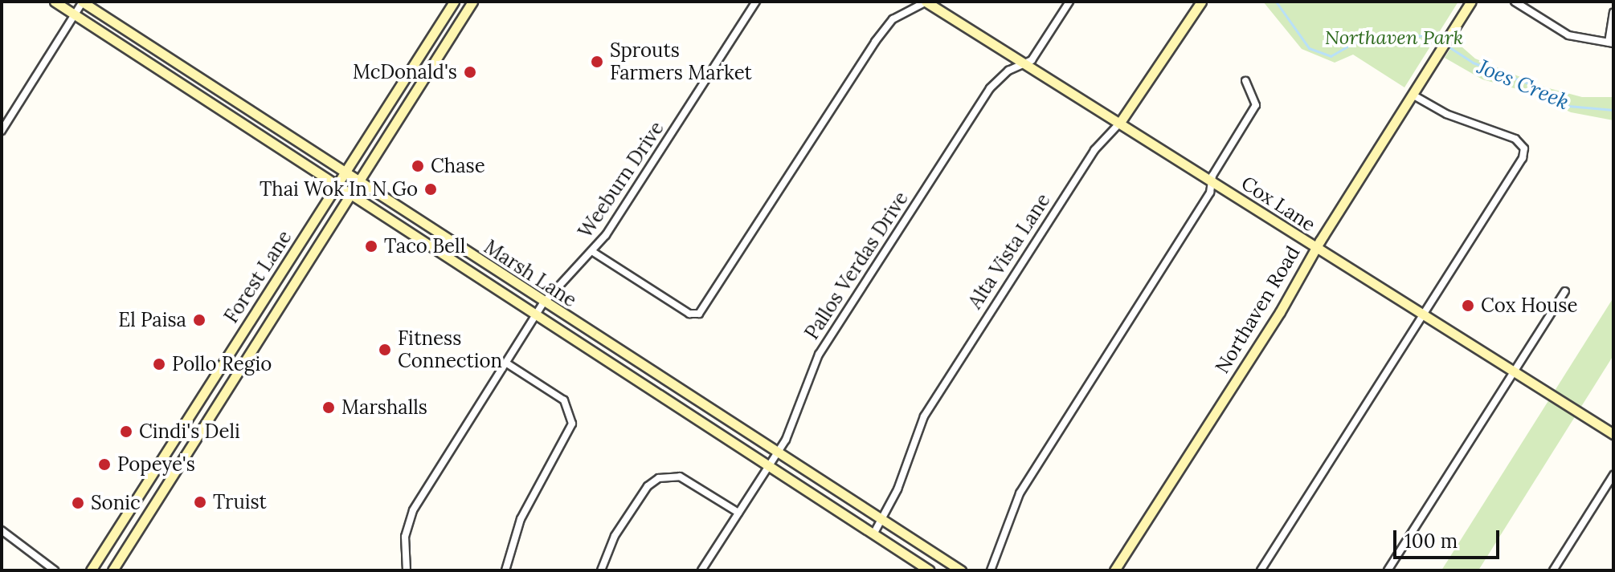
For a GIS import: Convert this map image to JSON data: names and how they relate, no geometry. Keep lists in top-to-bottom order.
{
  "streets": {
    "main road": [
      "Cox Lane",
      "Alta Vista Lane",
      "Marsh Lane",
      "Forest Lane",
      "Northaven Road"
    ],
    "street": ["Weeburn Drive", "Pallos Verdas Drive"]
  },
  "crossings": [
    ["Weeburn Drive", "Marsh Lane"],
    ["Cox Lane", "Alta Vista Lane"],
    ["Cox Lane", "Pallos Verdas Drive"],
    ["Cox Lane", "Northaven Road"],
    ["Alta Vista Lane", "Marsh Lane"],
    ["Pallos Verdas Drive", "Marsh Lane"],
    ["Marsh Lane", "Forest Lane"]
  ],
  "water": ["Joes Creek"],
  "parks": ["Northaven Park"],
  "places": [
    "Sprouts Farmers Market",
    "McDonald's",
    "Chase",
    "Thai Wok In N Go",
    "Taco Bell",
    "Cox House",
    "El Paisa",
    "Fitness Connection",
    "Pollo Regio",
    "Marshalls",
    "Cindi's Deli",
    "Popeye's",
    "Truist",
    "Sonic"
  ],
  "scale_bar": "100 m"
}
